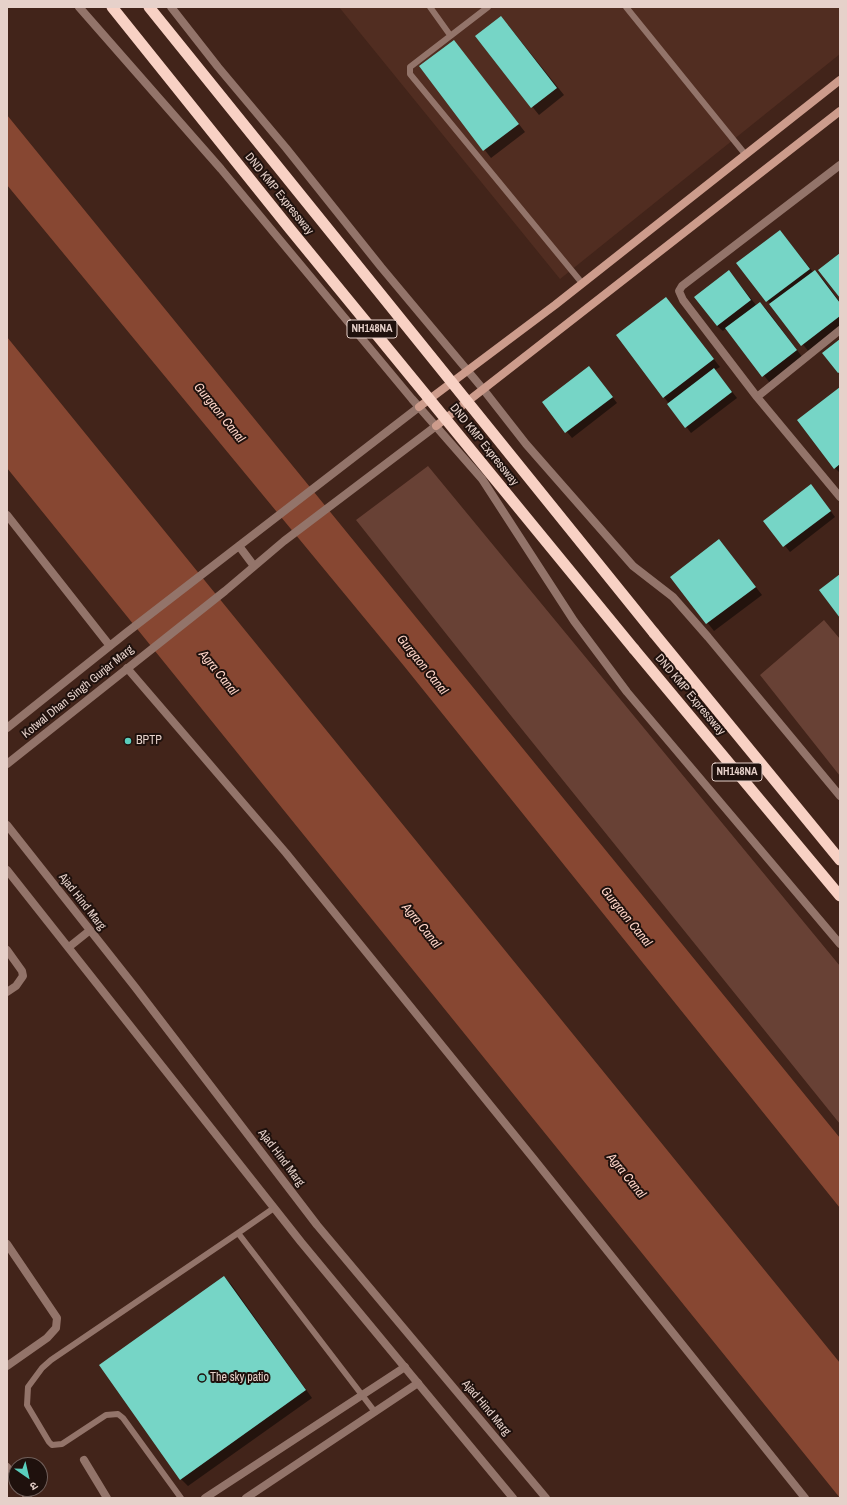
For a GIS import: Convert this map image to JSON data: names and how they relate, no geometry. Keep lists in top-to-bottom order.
{
  "streets": {
    "highway": ["DND KMP Expressway", "NH148NA"],
    "street": ["Kotwal Dhan Singh Gurjar Marg", "Ajad Hind Marg"]
  },
  "water": ["Gurgaon Canal", "Agra Canal"],
  "places": ["BPTP", "The sky patio"],
  "north": "bottom right"
}
